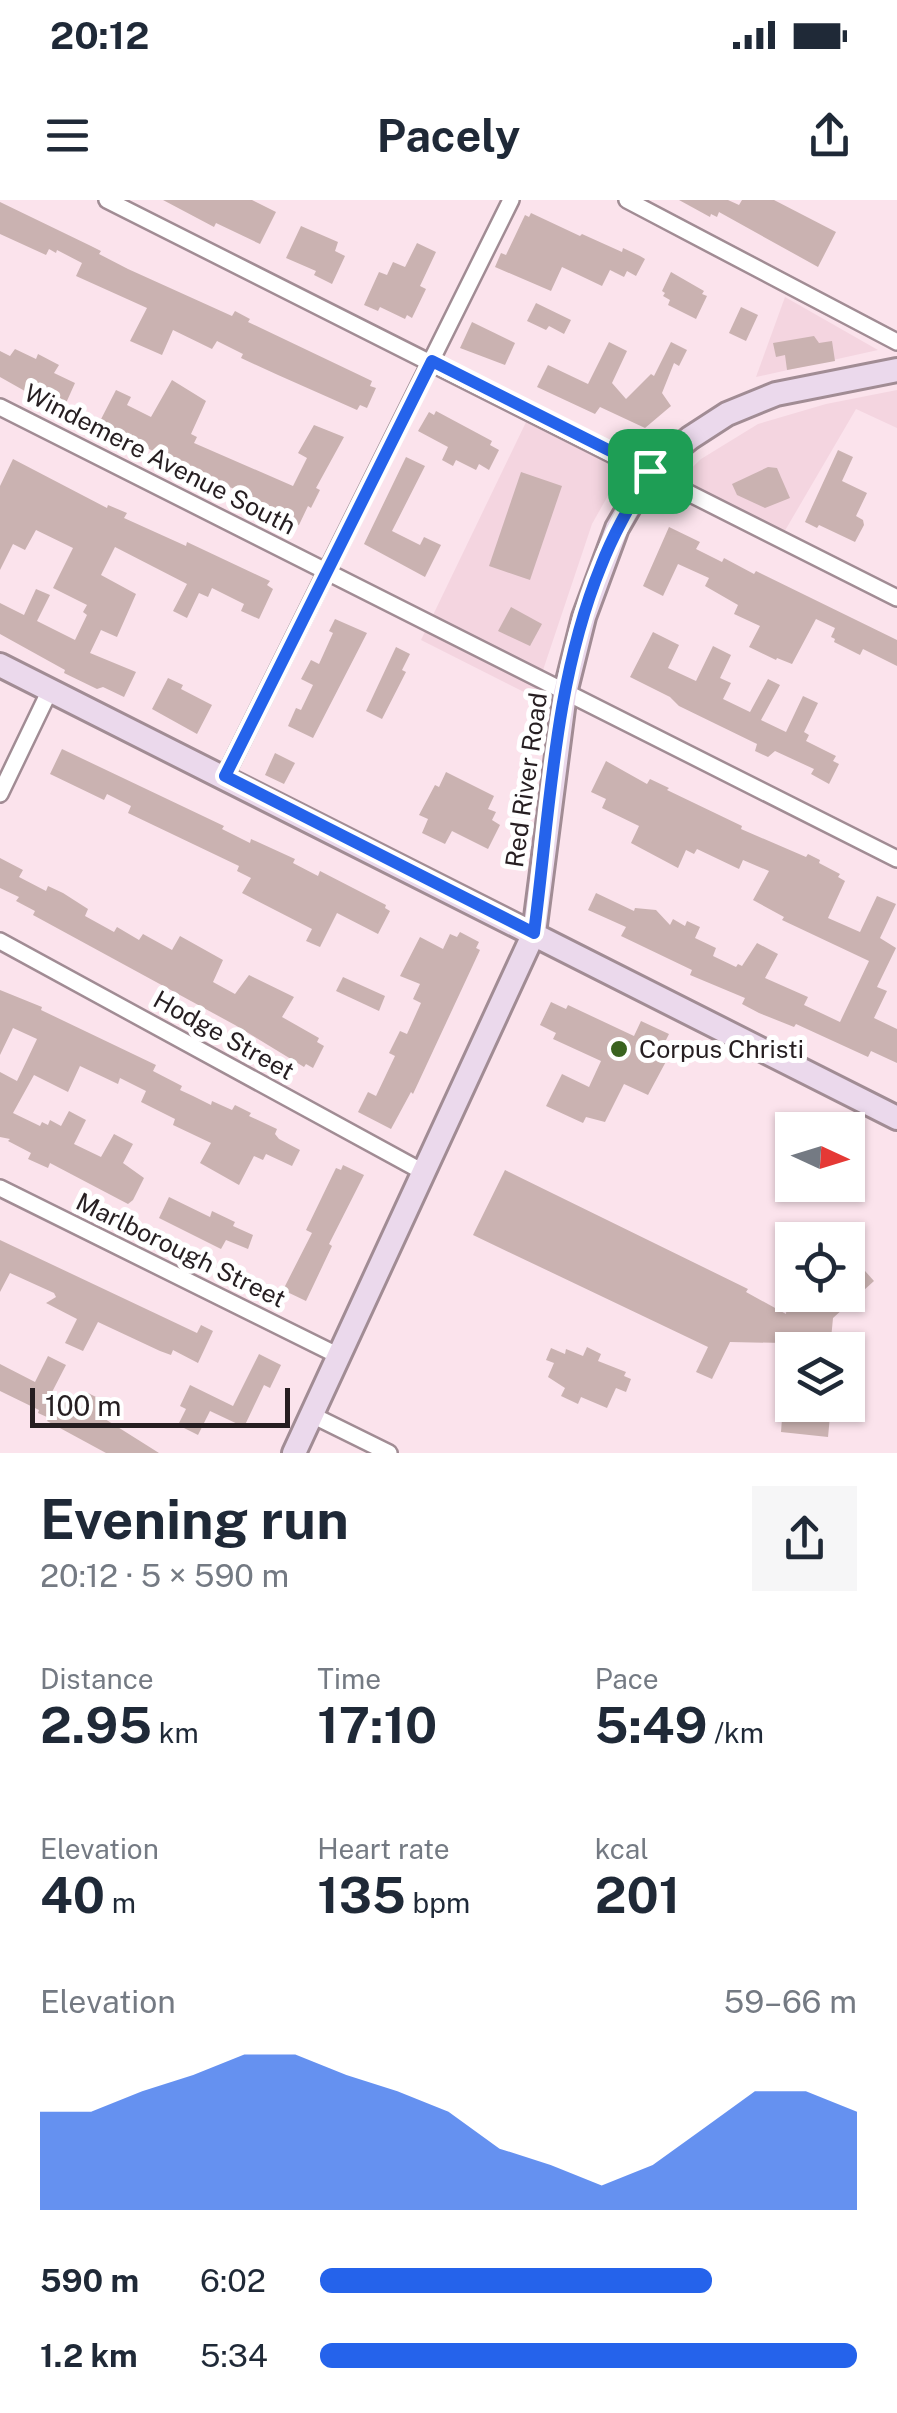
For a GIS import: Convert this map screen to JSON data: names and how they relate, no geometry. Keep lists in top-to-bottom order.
{
  "streets": {
    "main road": ["Red River Road"],
    "street": ["Windemere Avenue South", "Hodge Street", "Marlborough Street"]
  },
  "crossings": [
    ["Windemere Avenue South", "Red River Road"],
    ["Red River Road", "Hodge Street"],
    ["Red River Road", "Marlborough Street"]
  ],
  "places": ["Corpus Christi"],
  "scale_bar": "100 m",
  "north": "right",
  "page": {
    "status": "20:12",
    "header": "Pacely",
    "scale": "100 m",
    "heading": ["Evening run", "20:12 · 5 × 590 m"],
    "stats": [
      ["Distance", "2.95 km"],
      ["Time", "17:10"],
      ["Pace", "5:49 /km"],
      ["Elevation", "40 m"],
      ["Heart rate", "135 bpm"],
      ["kcal", "201"]
    ],
    "chart": ["Elevation", "59–66 m"],
    "list": [
      {
        "name": "590 m",
        "note": "6:02"
      },
      {
        "name": "1.2 km",
        "note": "5:34"
      }
    ]
  }
}
